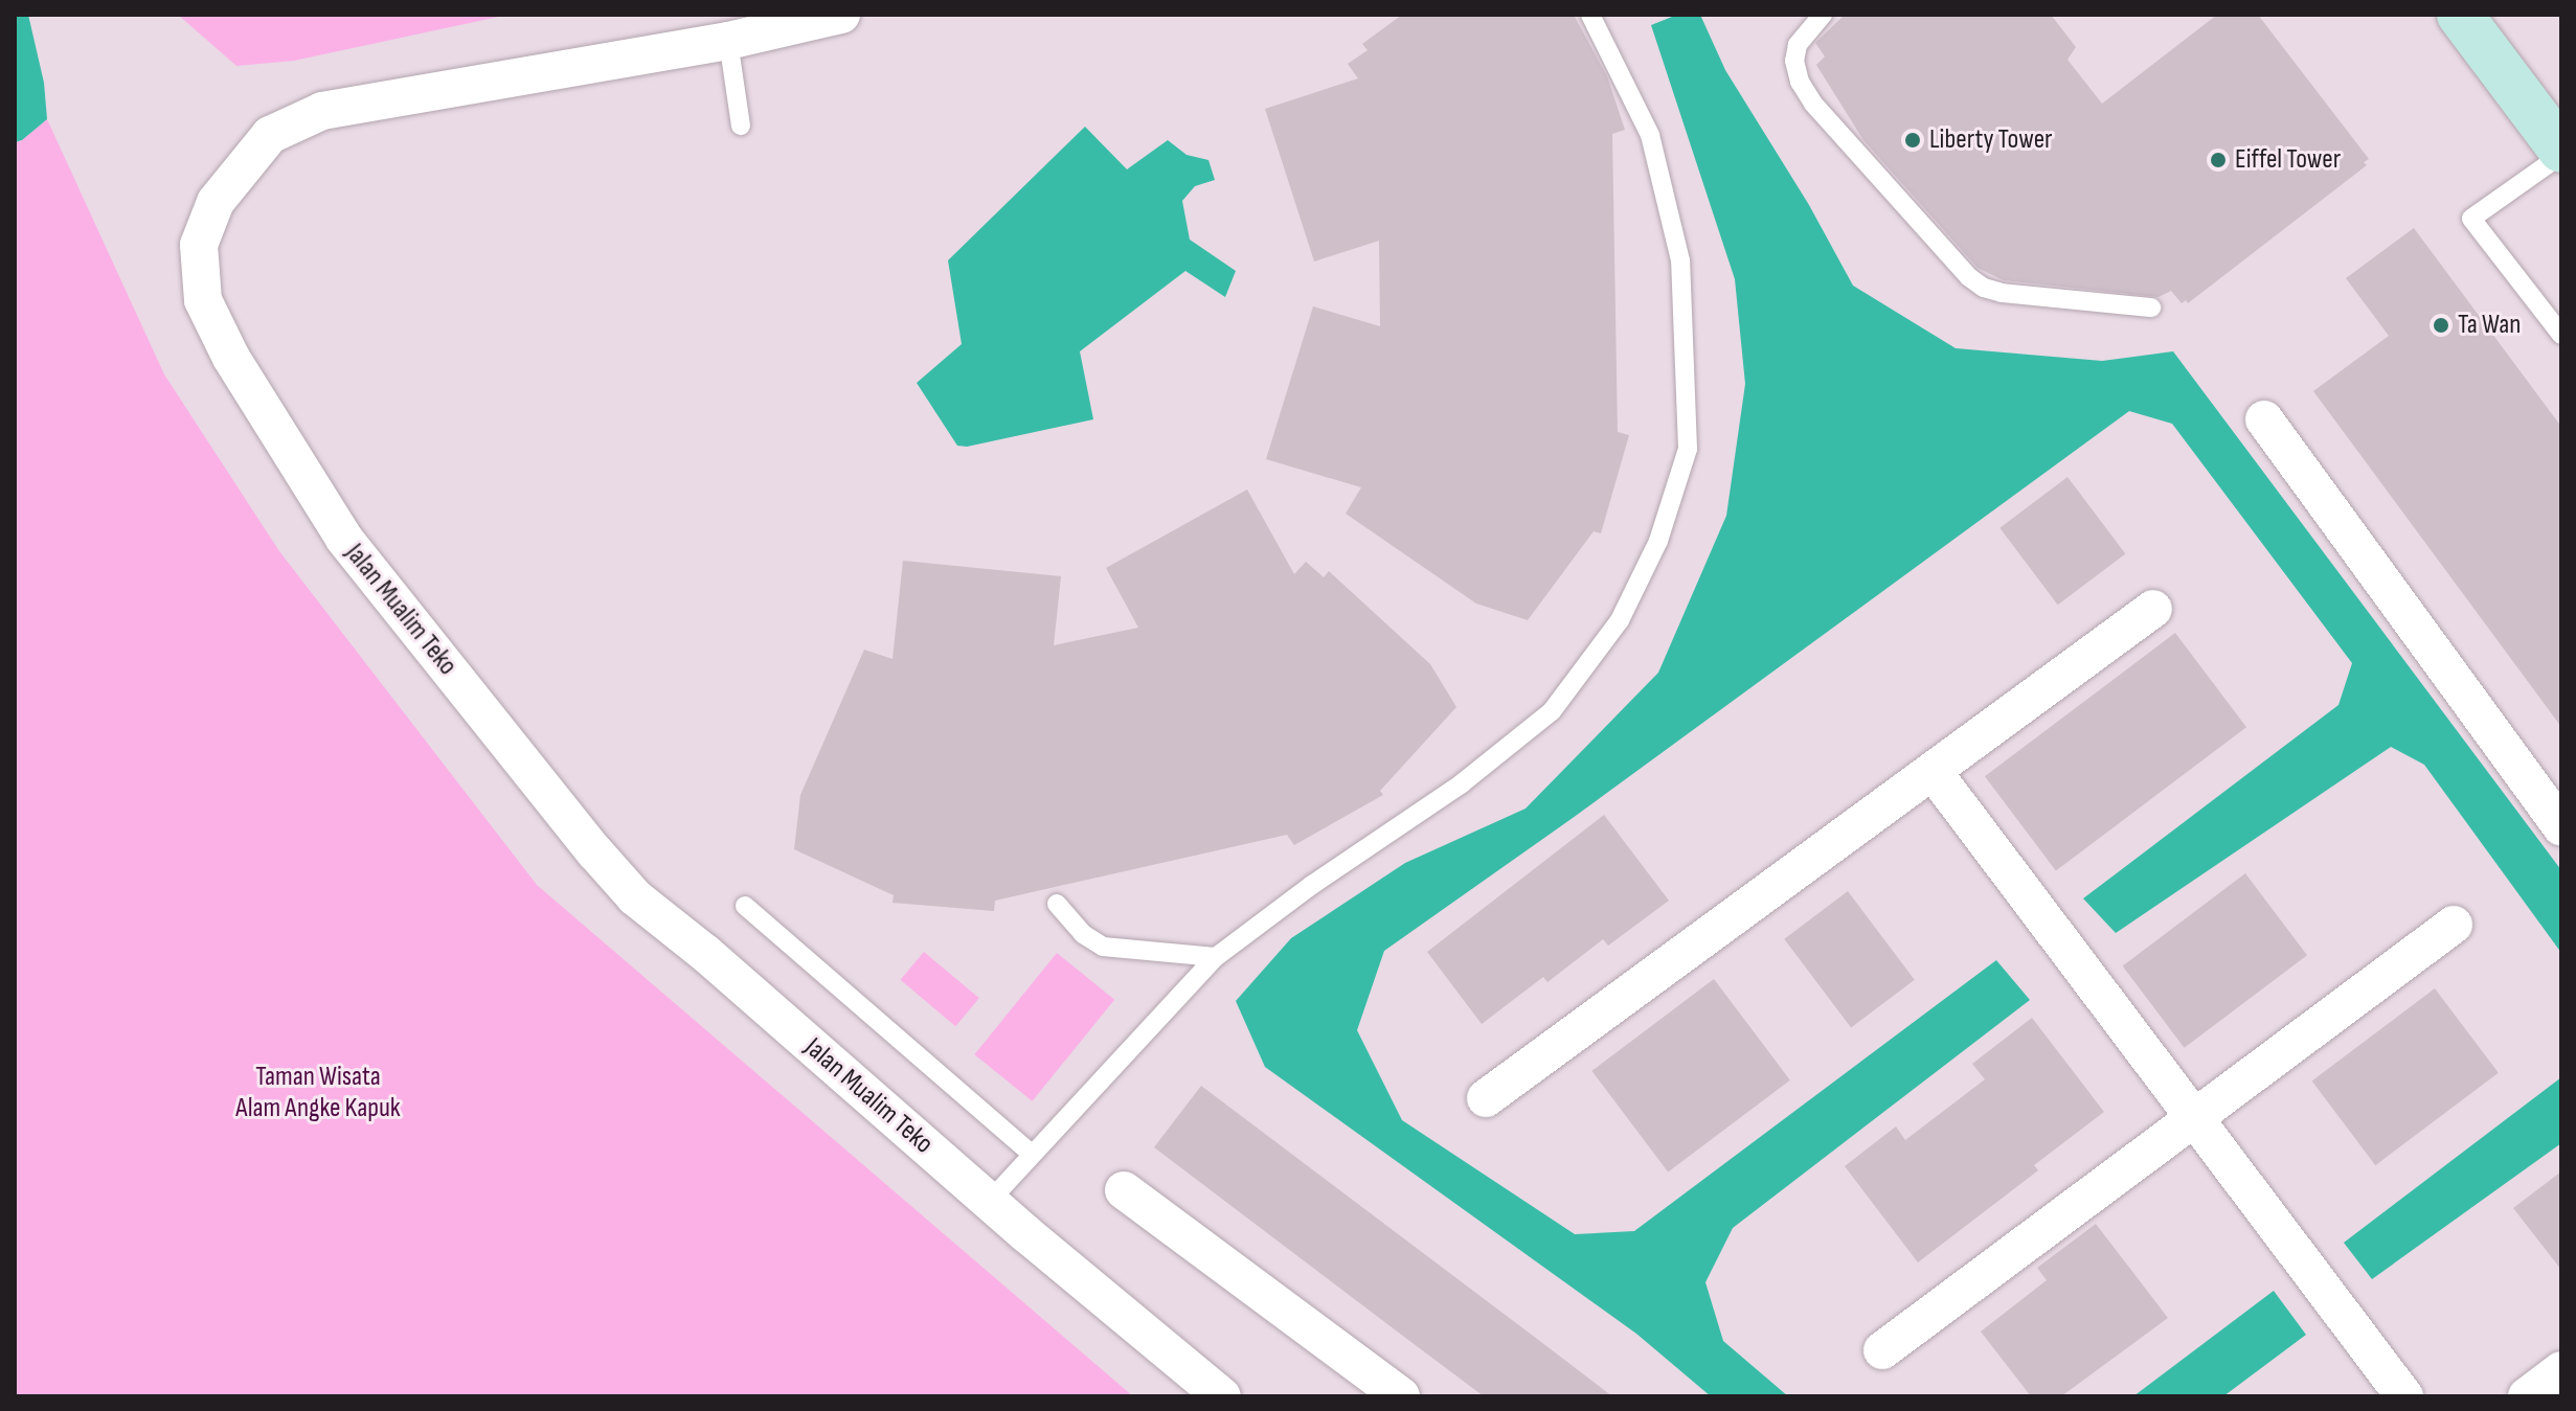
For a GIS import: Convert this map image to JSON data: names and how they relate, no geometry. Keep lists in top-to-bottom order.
{
  "streets": {
    "street": ["Jalan Mualim Teko"]
  },
  "parks": ["Taman Wisata Alam Angke Kapuk"],
  "places": ["Liberty Tower", "Eiffel Tower", "Ta Wan"]
}
